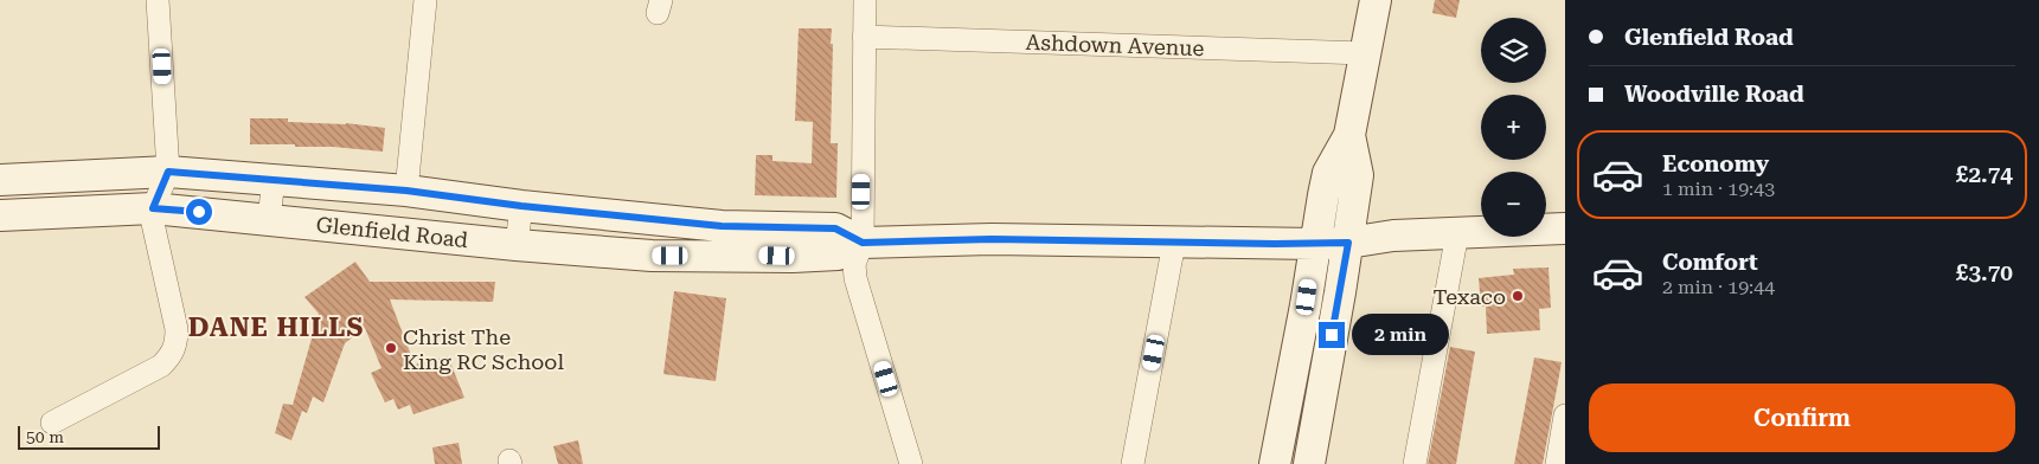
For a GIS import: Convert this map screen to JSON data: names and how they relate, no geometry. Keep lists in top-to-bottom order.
{
  "streets": {
    "street": ["Ashdown Avenue", "Glenfield Road"]
  },
  "districts": ["DANE HILLS"],
  "places": ["Texaco", "Christ The King RC School"],
  "scale_bar": "50 m",
  "page": {
    "banner": ["Glenfield Road", "Woodville Road"],
    "map_buttons": ["+", "−"],
    "list": [
      {
        "name": "Economy",
        "note": "1 min · 19:43",
        "value": "£2.74"
      },
      {
        "name": "Comfort",
        "note": "2 min · 19:44",
        "value": "£3.70"
      }
    ],
    "bubble": "2 min",
    "buttons": "Confirm",
    "scale": "50 m"
  }
}
